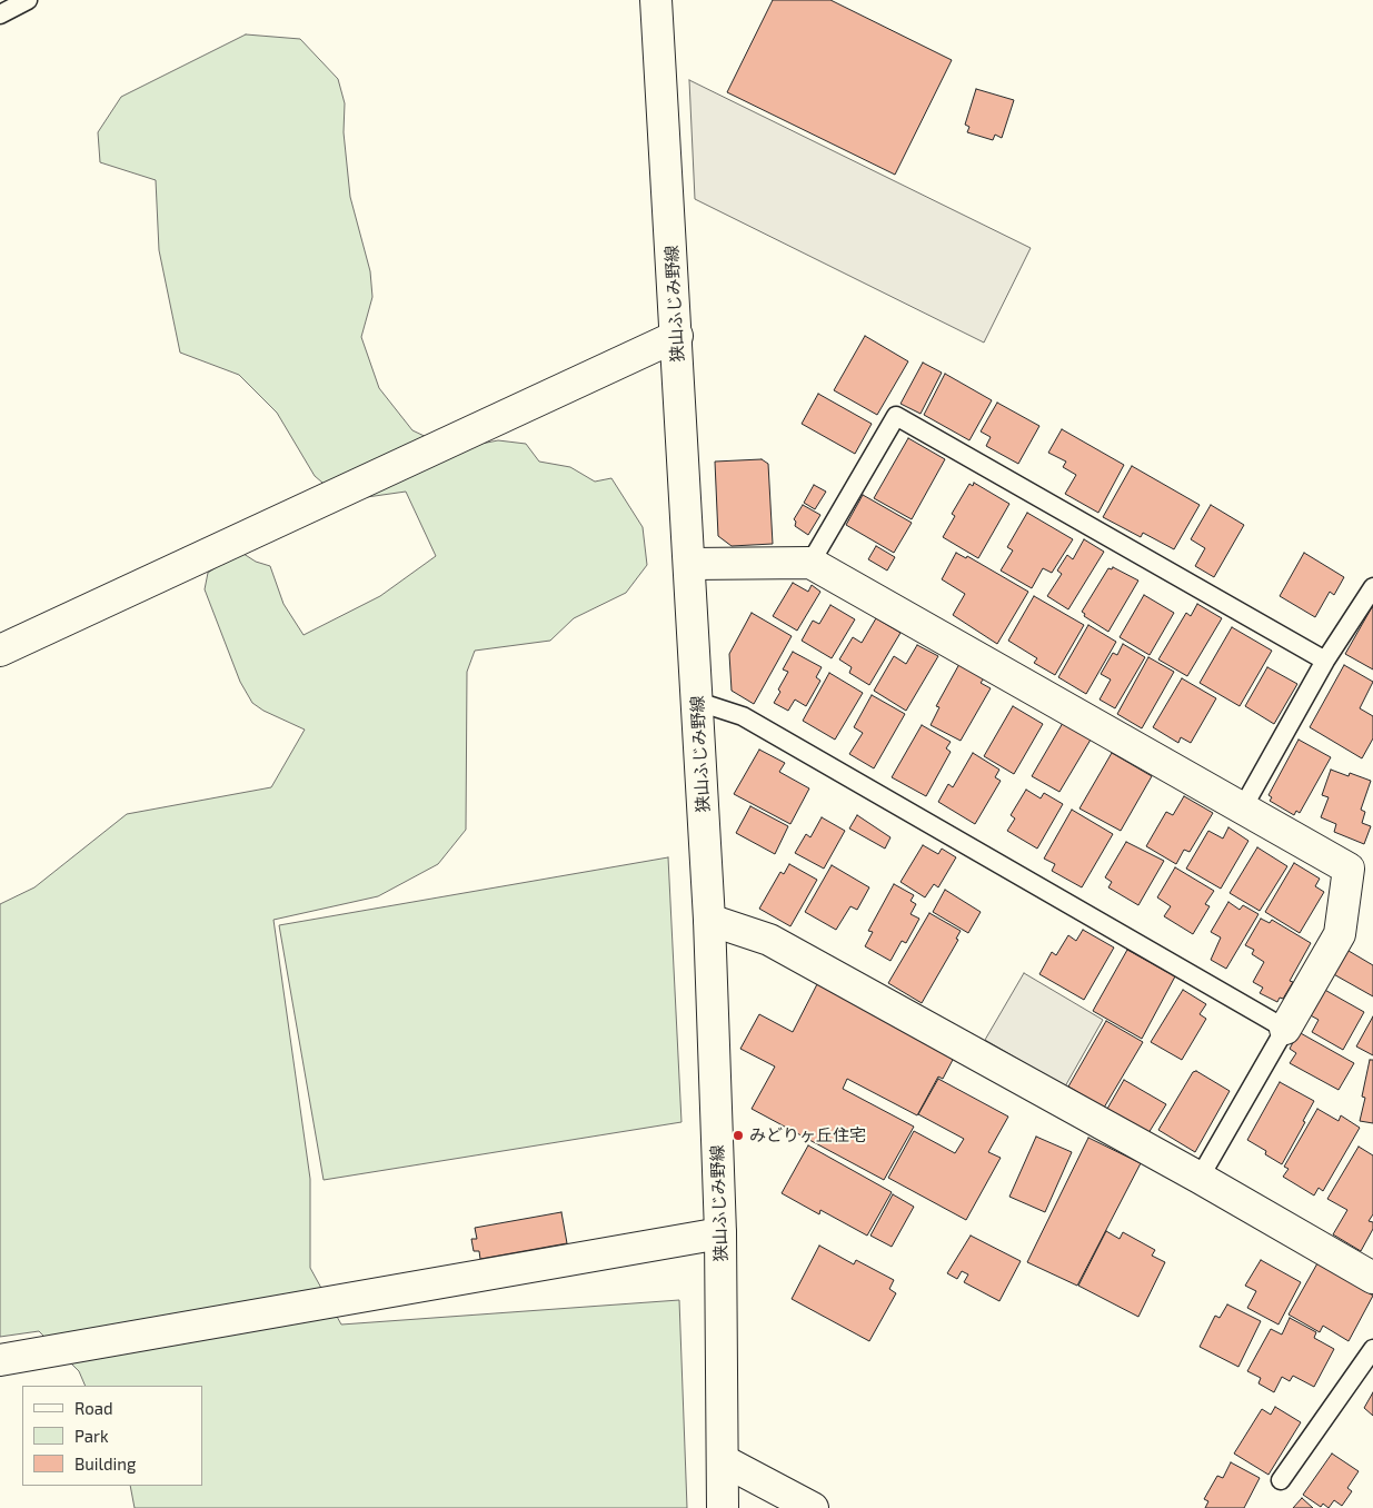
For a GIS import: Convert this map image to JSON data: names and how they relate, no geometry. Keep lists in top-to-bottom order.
{
  "streets": {
    "street": ["狭山ふじみ野線"]
  },
  "places": ["みどりヶ丘住宅"],
  "legend": ["Road", "Park", "Building"]
}
